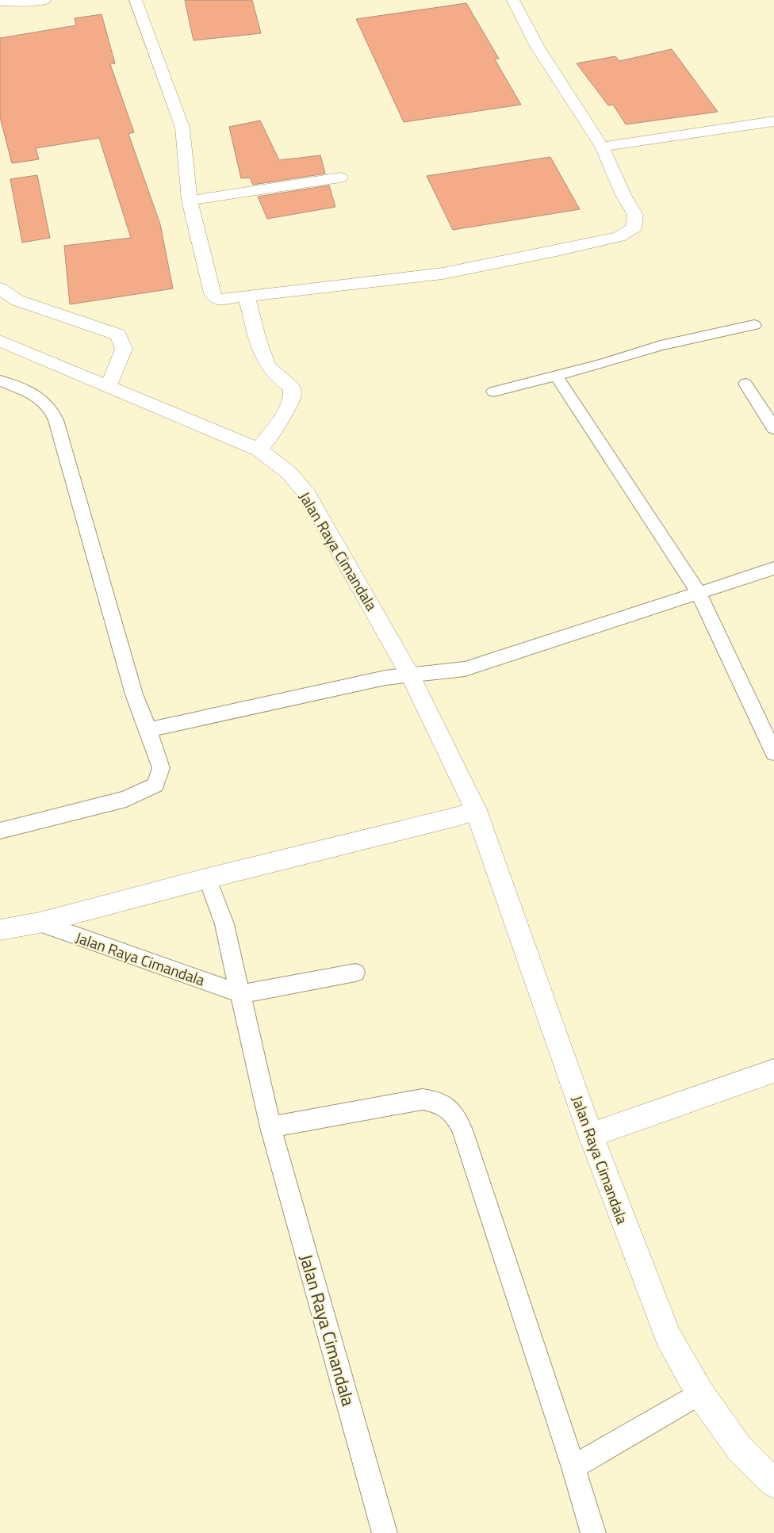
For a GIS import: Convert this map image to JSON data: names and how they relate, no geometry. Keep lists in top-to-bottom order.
{
  "streets": {
    "street": ["Jalan Raya Cimandala"]
  }
}
